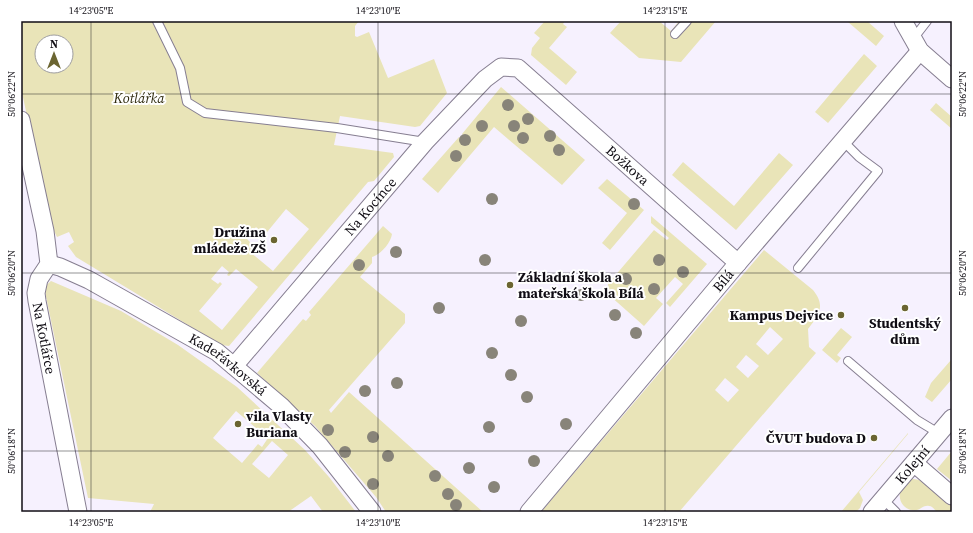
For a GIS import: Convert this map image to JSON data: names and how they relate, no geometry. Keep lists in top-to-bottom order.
{
  "streets": {
    "street": [
      "Božkova",
      "Na Kocínce",
      "Bílá",
      "Na Kotlářce",
      "Kadeřávkovská",
      "Kolejní"
    ]
  },
  "crossings": [
    ["Božkova", "Na Kocínce"],
    ["Božkova", "Bílá"],
    ["Na Kocínce", "Kadeřávkovská"],
    ["Na Kotlářce", "Kadeřávkovská"]
  ],
  "parks": ["Kotlářka"],
  "places": [
    "Družina mládeže ZŠ",
    "Základní škola a mateřská škola Bílá",
    "Studentský dům",
    "Kampus Dejvice",
    "vila Vlasty Buriana",
    "ČVUT budova D"
  ],
  "north": "top",
  "coordinates": [
    "14°23'05\"E",
    "14°23'10\"E",
    "14°23'15\"E",
    "50°06'22\"N",
    "50°06'20\"N",
    "50°06'18\"N"
  ]
}
